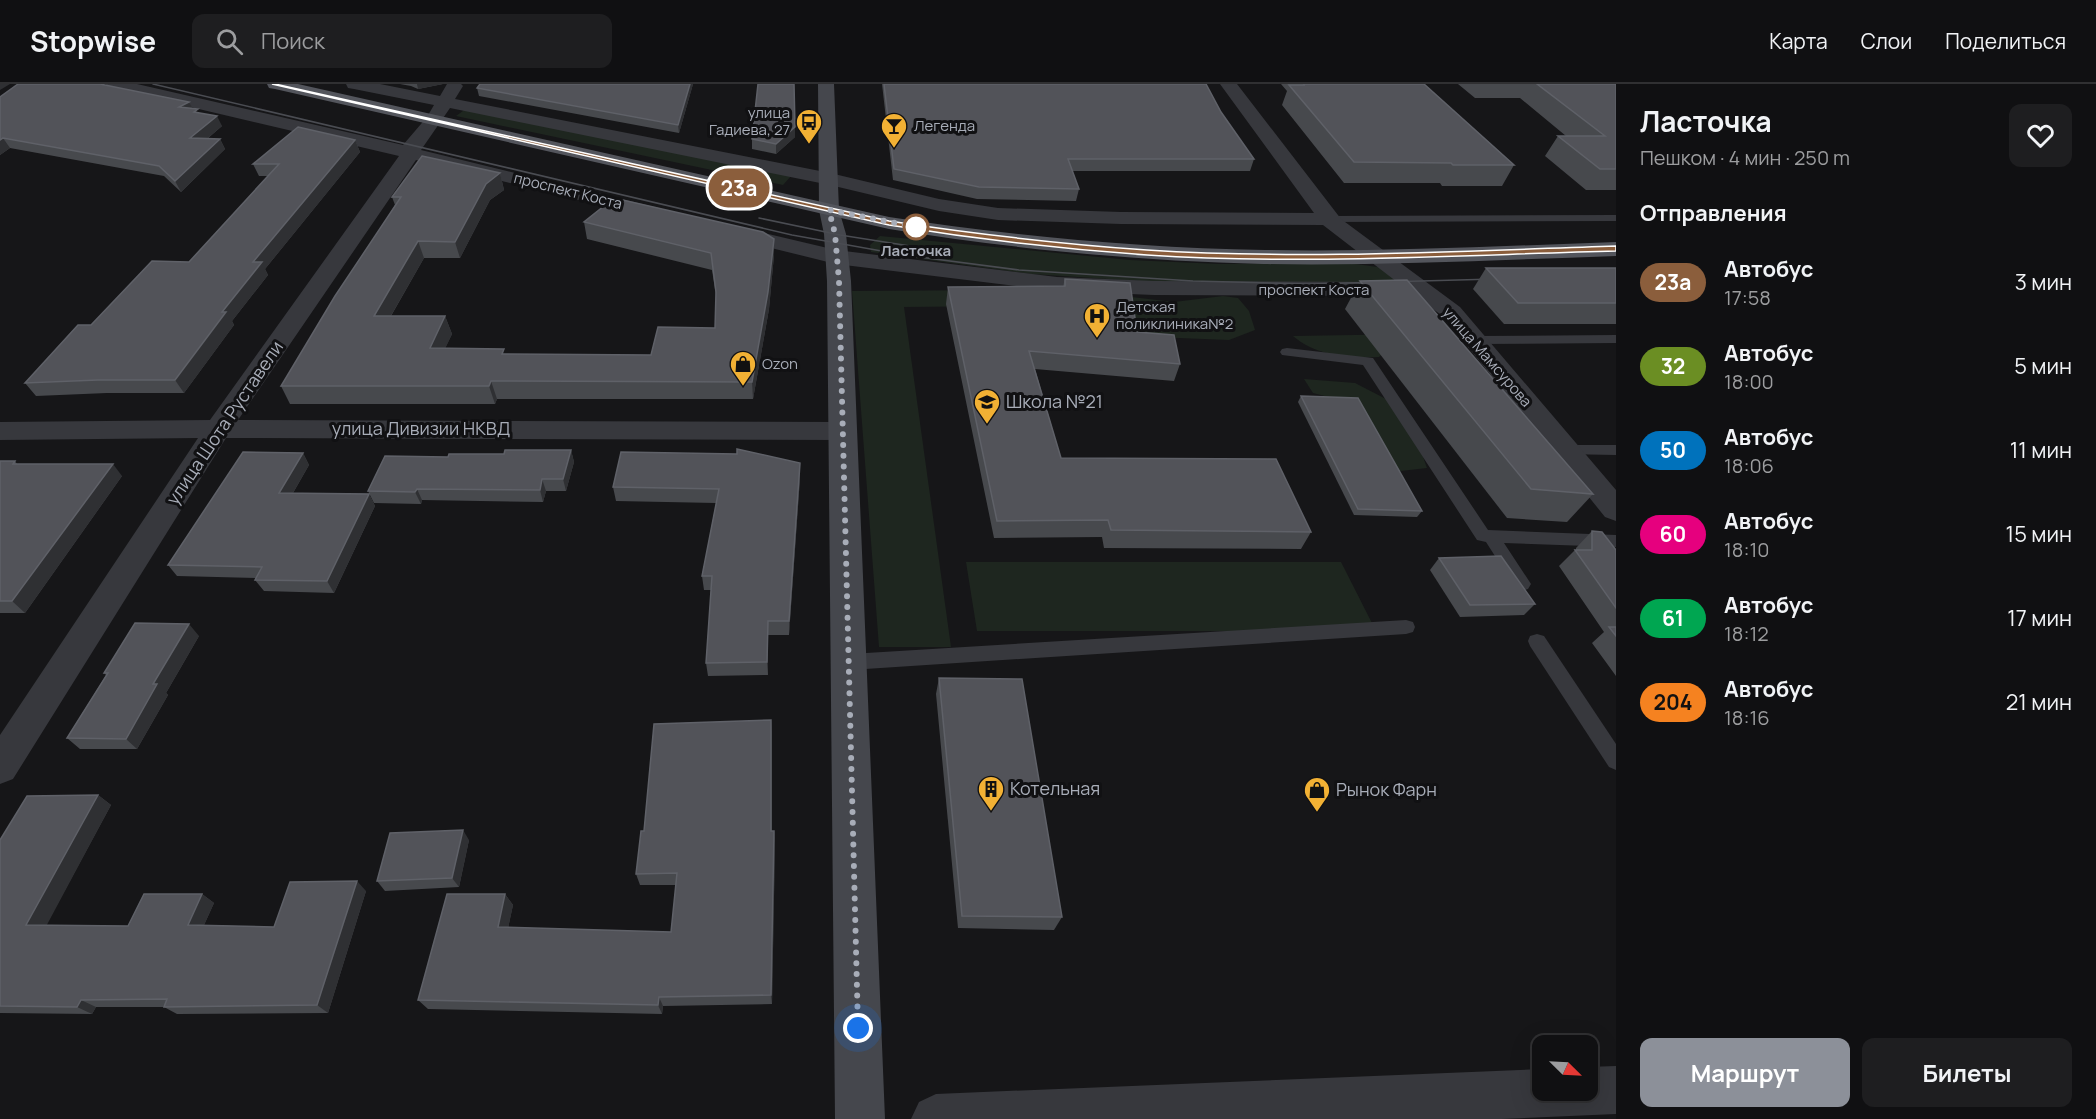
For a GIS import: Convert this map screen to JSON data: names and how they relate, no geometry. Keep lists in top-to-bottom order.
{
  "streets": {
    "main road": ["проспект Коста"],
    "street": ["улица Мамсурова", "улица Шота Руставели", "улица Дивизии НКВД"]
  },
  "crossings": [
    ["проспект Коста", "улица Мамсурова"],
    ["проспект Коста", "улица Шота Руставели"],
    ["улица Шота Руставели", "улица Дивизии НКВД"]
  ],
  "places": {
    "bus stop": ["улица Гадиева, 27"],
    "bar": ["Легенда"],
    "other": ["Ласточка"],
    "hospital": ["Детская поликлиника№2"],
    "shop": ["Ozon", "Рынок Фарн"],
    "school or university": ["Школа №21"],
    "building": ["Котельная"]
  },
  "lines": ["bus line 23a"],
  "north": "bottom right",
  "page": {
    "header": "Stopwise",
    "search": "Поиск",
    "nav": ["Карта", "Слои", "Поделиться"],
    "on_map": "23a",
    "heading": [
      ["Ласточка", "Пешком · 4 мин · 250 m"],
      "Отправления"
    ],
    "list": [
      {
        "mark": "23a",
        "name": "Автобус",
        "note": "17:58",
        "value": "3 мин"
      },
      {
        "mark": "32",
        "name": "Автобус",
        "note": "18:00",
        "value": "5 мин"
      },
      {
        "mark": "50",
        "name": "Автобус",
        "note": "18:06",
        "value": "11 мин"
      },
      {
        "mark": "60",
        "name": "Автобус",
        "note": "18:10",
        "value": "15 мин"
      },
      {
        "mark": "61",
        "name": "Автобус",
        "note": "18:12",
        "value": "17 мин"
      },
      {
        "mark": "204",
        "name": "Автобус",
        "note": "18:16",
        "value": "21 мин"
      }
    ],
    "buttons": ["Маршрут", "Билеты"]
  }
}
